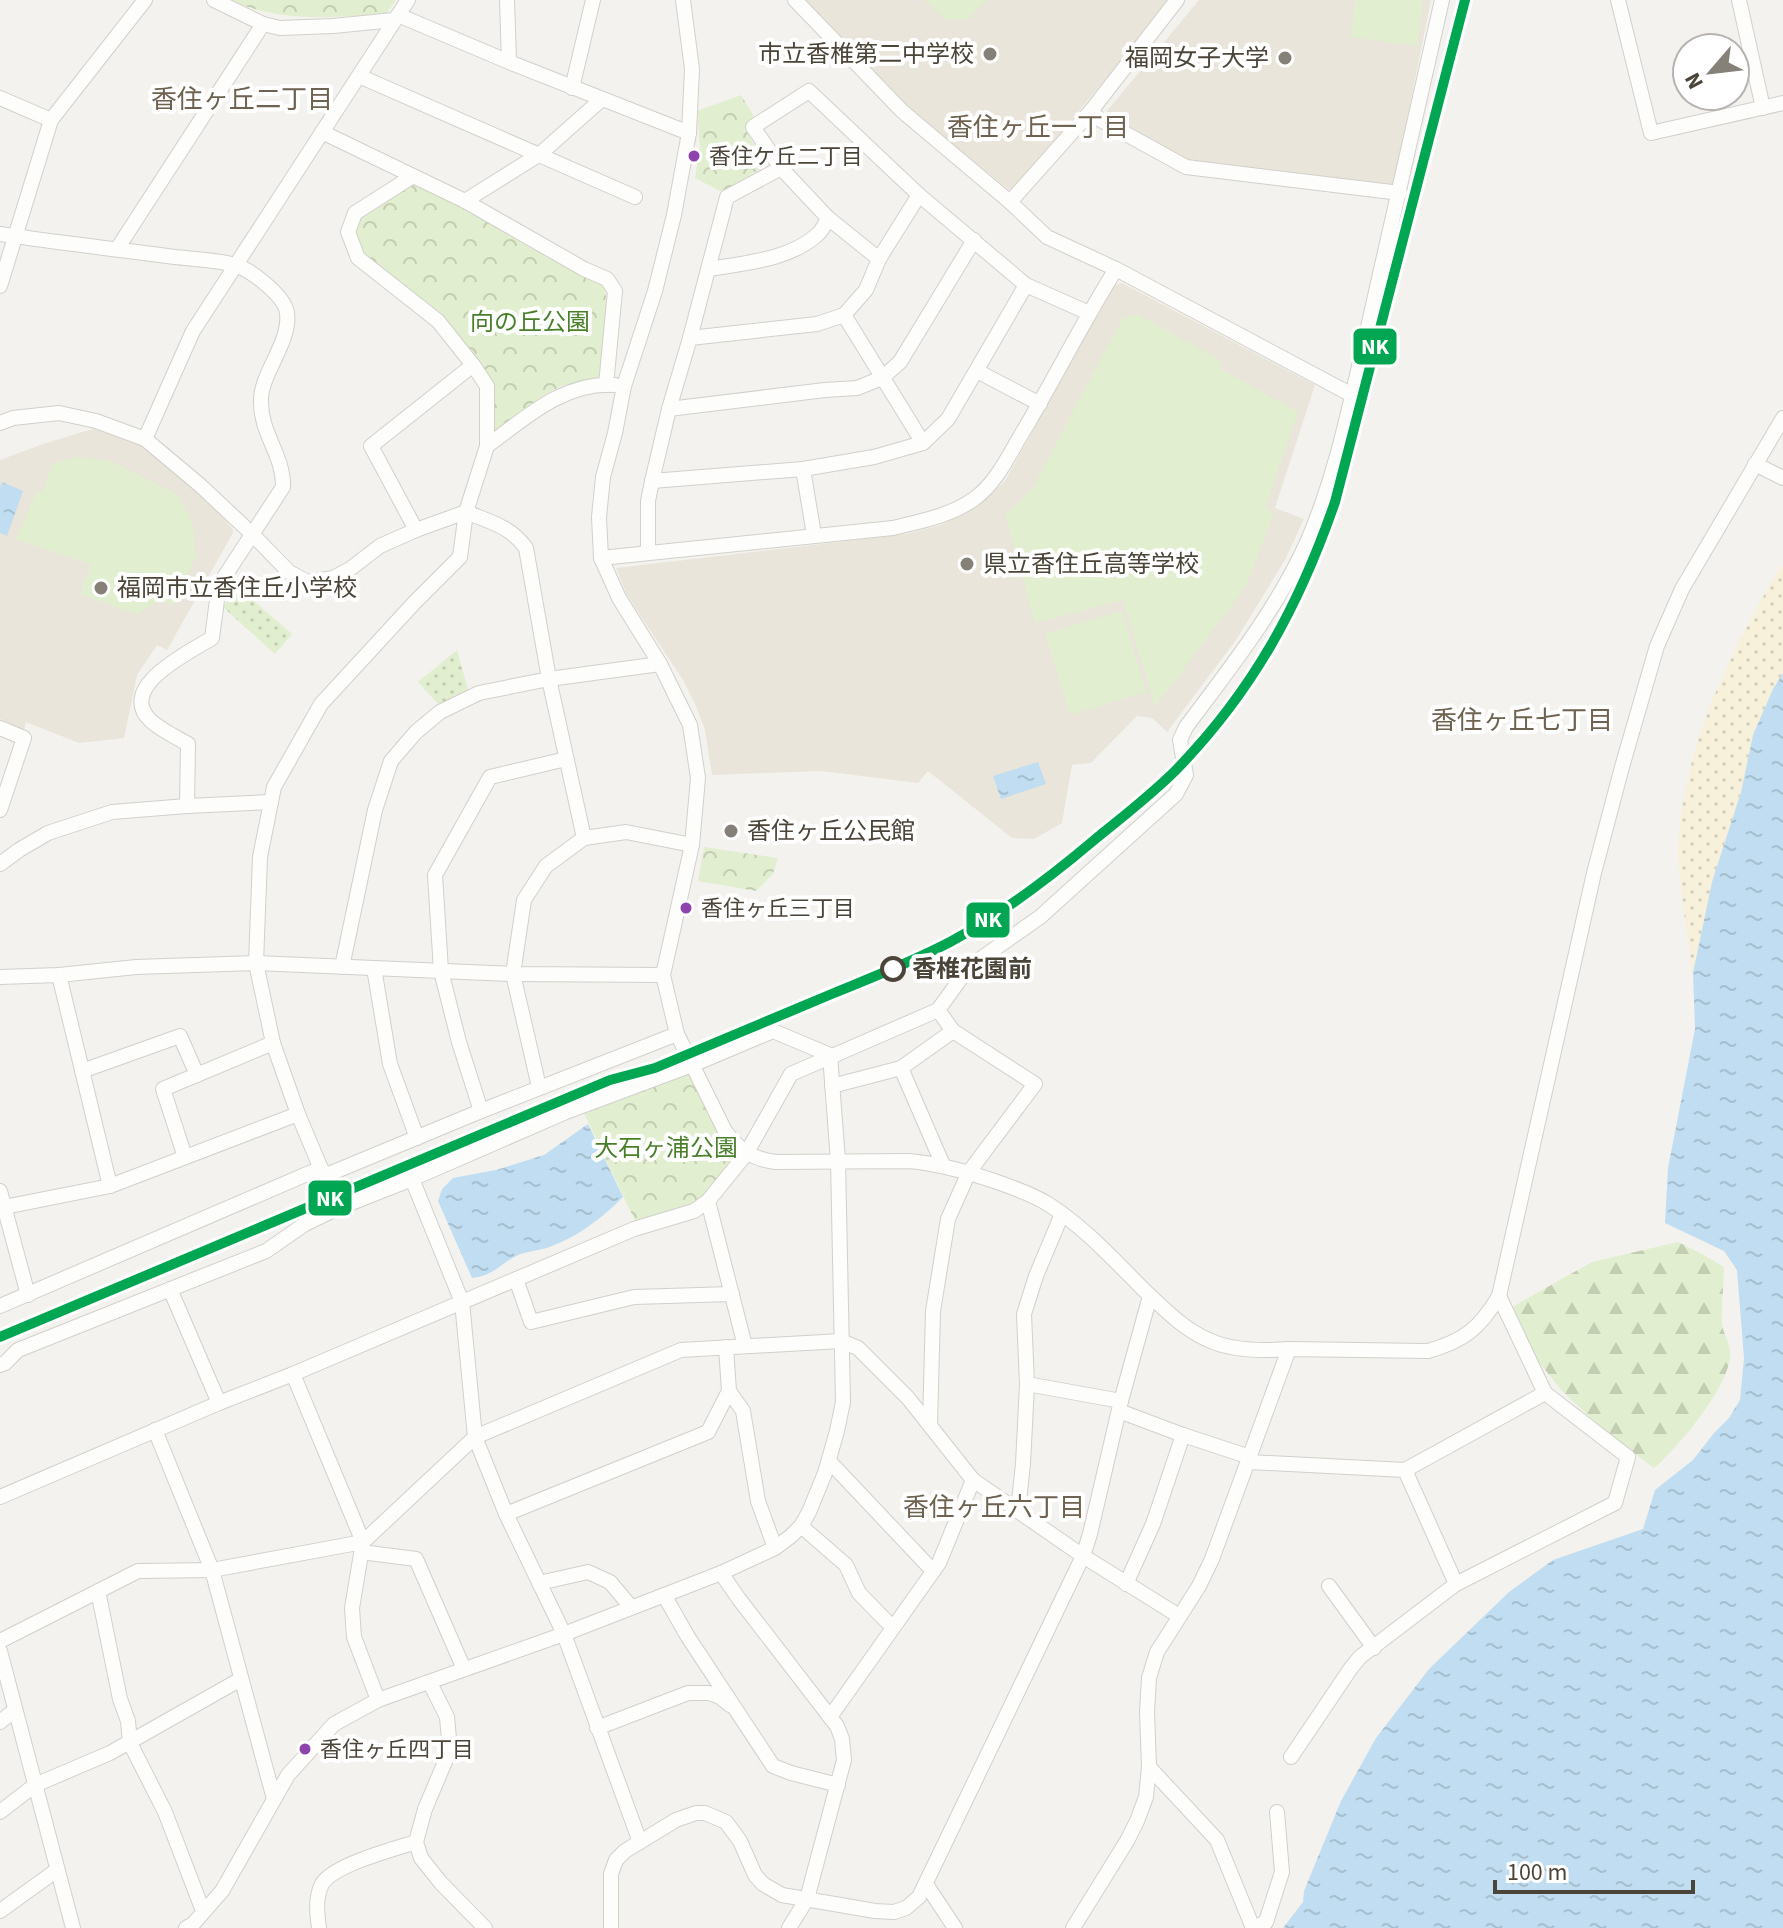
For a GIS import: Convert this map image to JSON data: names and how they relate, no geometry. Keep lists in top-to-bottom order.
{
  "districts": [
    "香住ヶ丘二丁目",
    "香住ヶ丘一丁目",
    "香住ヶ丘七丁目",
    "香住ヶ丘六丁目"
  ],
  "parks": ["向の丘公園", "大石ヶ浦公園"],
  "places": [
    "市立香椎第二中学校",
    "福岡女子大学",
    "香住ケ丘二丁目",
    "県立香住丘高等学校",
    "福岡市立香住丘小学校",
    "香住ヶ丘公民館",
    "香住ヶ丘三丁目",
    "香椎花園前",
    "香住ヶ丘四丁目"
  ],
  "lines": ["transit line NK"],
  "scale_bar": "100 m",
  "north": "bottom left"
}
